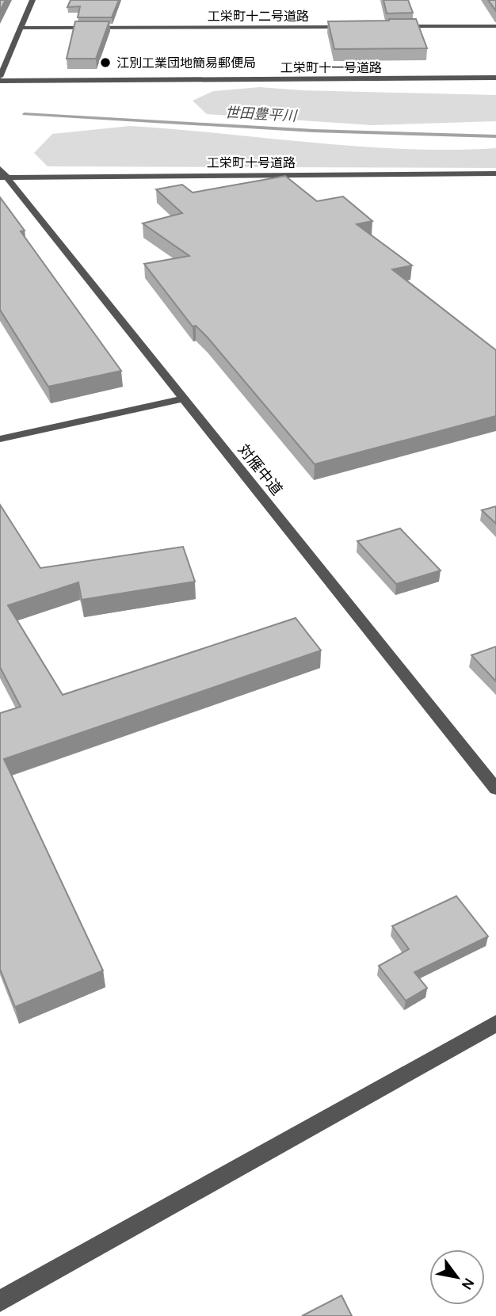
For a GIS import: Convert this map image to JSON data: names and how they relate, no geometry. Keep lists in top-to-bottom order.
{
  "streets": {
    "street": [
      "工栄町十二号道路",
      "工栄町十一号道路",
      "工栄町十号道路",
      "対雁中道"
    ]
  },
  "crossings": [
    ["工栄町十号道路", "対雁中道"]
  ],
  "water": ["世田豊平川"],
  "places": ["江別工業団地簡易郵便局"],
  "north": "bottom right"
}
